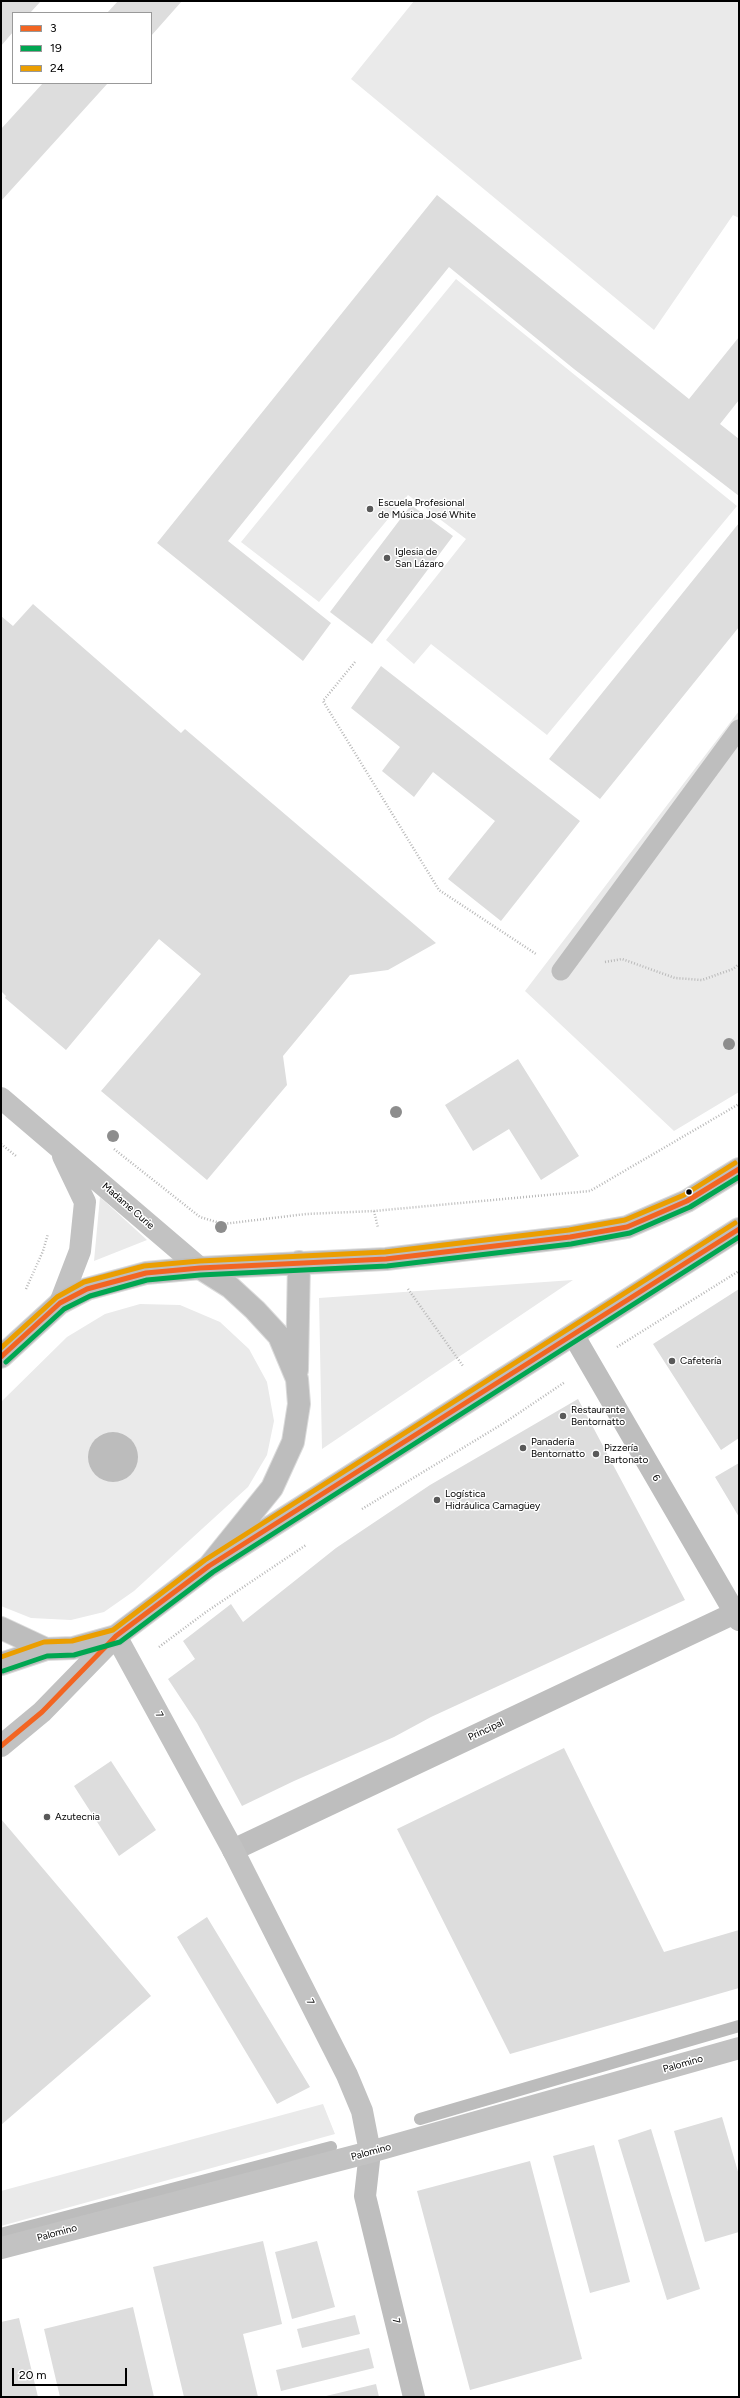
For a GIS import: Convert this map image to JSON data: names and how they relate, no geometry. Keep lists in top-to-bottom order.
{
  "streets": {
    "street": [
      "Madame Curie",
      "6",
      "7",
      "Principal",
      "Palomino"
    ]
  },
  "crossings": [
    ["6", "Principal"],
    ["7", "Principal"],
    ["7", "Palomino"]
  ],
  "places": [
    "Escuela Profesional de Música José White",
    "Iglesia de San Lázaro",
    "Cafetería",
    "Restaurante Bentornatto",
    "Panadería Bentornatto",
    "Pizzería Bartonato",
    "Logística Hidráulica Camagüey",
    "Azutecnia"
  ],
  "lines": ["transit line 24", "transit line 3", "transit line 19"],
  "legend": ["3", "19", "24"],
  "scale_bar": "20 m"
}
